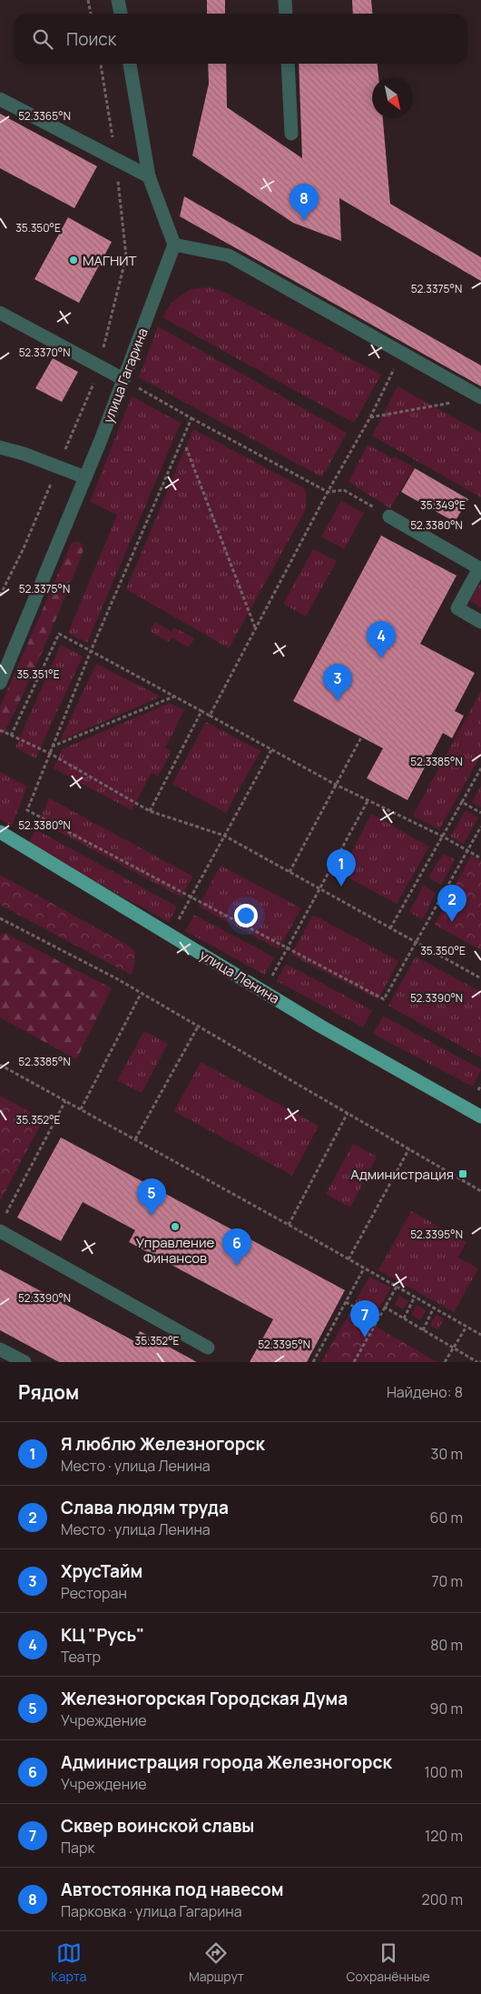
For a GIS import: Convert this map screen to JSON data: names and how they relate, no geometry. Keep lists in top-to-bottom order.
{
  "streets": {
    "main road": ["улица Ленина"],
    "street": ["улица Гагарина"]
  },
  "places": {
    "other": ["МАГНИТ", "Управление Финансов"],
    "transit": ["Администрация"]
  },
  "north": "bottom right",
  "page": {
    "search": "Поиск",
    "pins": [
      "8",
      "4",
      "3",
      "1",
      "2",
      "5",
      "6",
      "7"
    ],
    "heading": ["Рядом", "Найдено: 8"],
    "list": [
      {
        "mark": "1",
        "name": "Я люблю Железногорск",
        "note": "Место · улица Ленина",
        "value": "30 m"
      },
      {
        "mark": "2",
        "name": "Слава людям труда",
        "note": "Место · улица Ленина",
        "value": "60 m"
      },
      {
        "mark": "3",
        "name": "ХрусТайм",
        "note": "Ресторан",
        "value": "70 m"
      },
      {
        "mark": "4",
        "name": "КЦ \"Русь\"",
        "note": "Театр",
        "value": "80 m"
      },
      {
        "mark": "5",
        "name": "Железногорская Городская Дума",
        "note": "Учреждение",
        "value": "90 m"
      },
      {
        "mark": "6",
        "name": "Администрация города Железногорск",
        "note": "Учреждение",
        "value": "100 m"
      },
      {
        "mark": "7",
        "name": "Сквер воинской славы",
        "note": "Парк",
        "value": "120 m"
      },
      {
        "mark": "8",
        "name": "Автостоянка под навесом",
        "note": "Парковка · улица Гагарина",
        "value": "200 m"
      }
    ],
    "nav": ["Карта", "Маршрут", "Сохранённые"]
  },
  "coordinates": [
    "52.3365°N",
    "35.350°E",
    "52.3375°N",
    "52.3370°N",
    "35.349°E",
    "52.3380°N",
    "35.351°E",
    "52.3385°N",
    "52.3390°N",
    "35.352°E",
    "52.3395°N"
  ]
}
